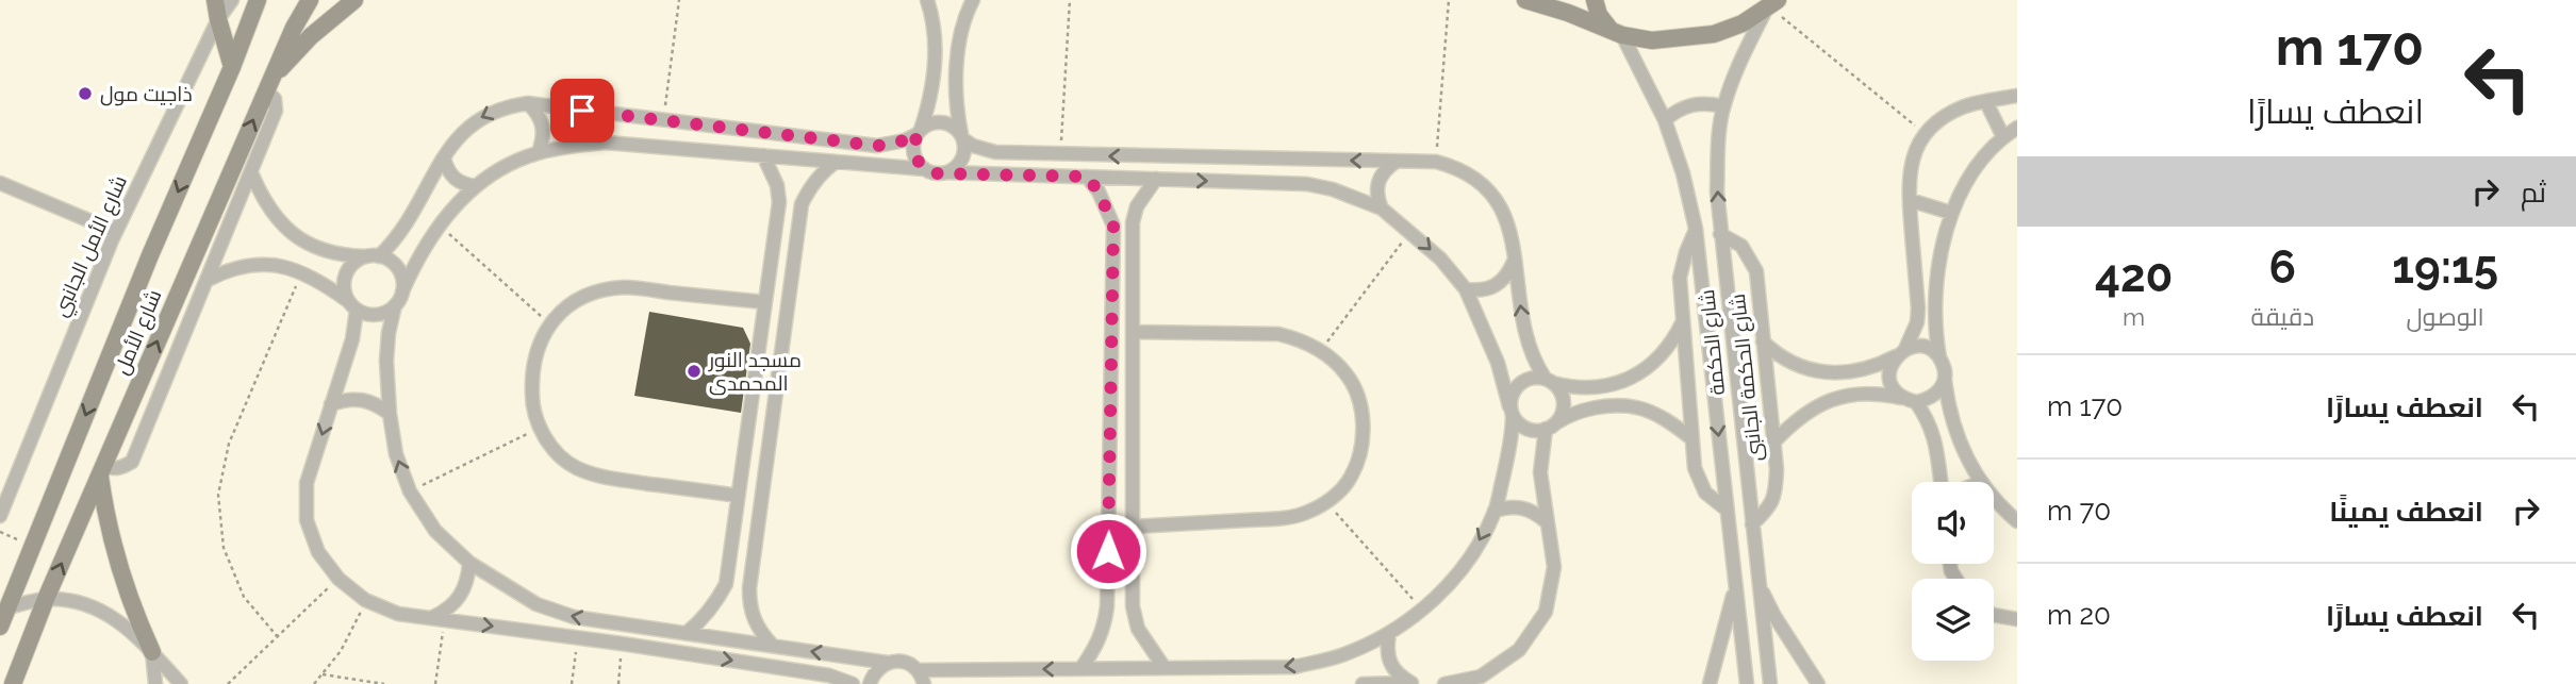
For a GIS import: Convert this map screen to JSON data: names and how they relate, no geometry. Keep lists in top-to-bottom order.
{
  "streets": {
    "main road": ["شارع الأمل"],
    "street": ["شارع الأمل الجانبي", "شارع الحكمة", "شارع الحكمة الجانبى"]
  },
  "crossings": [
    ["شارع الحكمة", "شارع الحكمة الجانبى"]
  ],
  "places": ["ذاجيت مول", "مسجد النور المحمدى"],
  "page": {
    "turn": ["170 m", "انعطف يسارًا"],
    "then": "ثم",
    "eta": [
      "19:15",
      "الوصول",
      "6",
      "دقيقة",
      "420",
      "m"
    ],
    "list": [
      {
        "name": "انعطف يسارًا",
        "value": "170 m"
      },
      {
        "name": "انعطف يمينًا",
        "value": "70 m"
      },
      {
        "name": "انعطف يسارًا",
        "value": "20 m"
      }
    ]
  }
}
